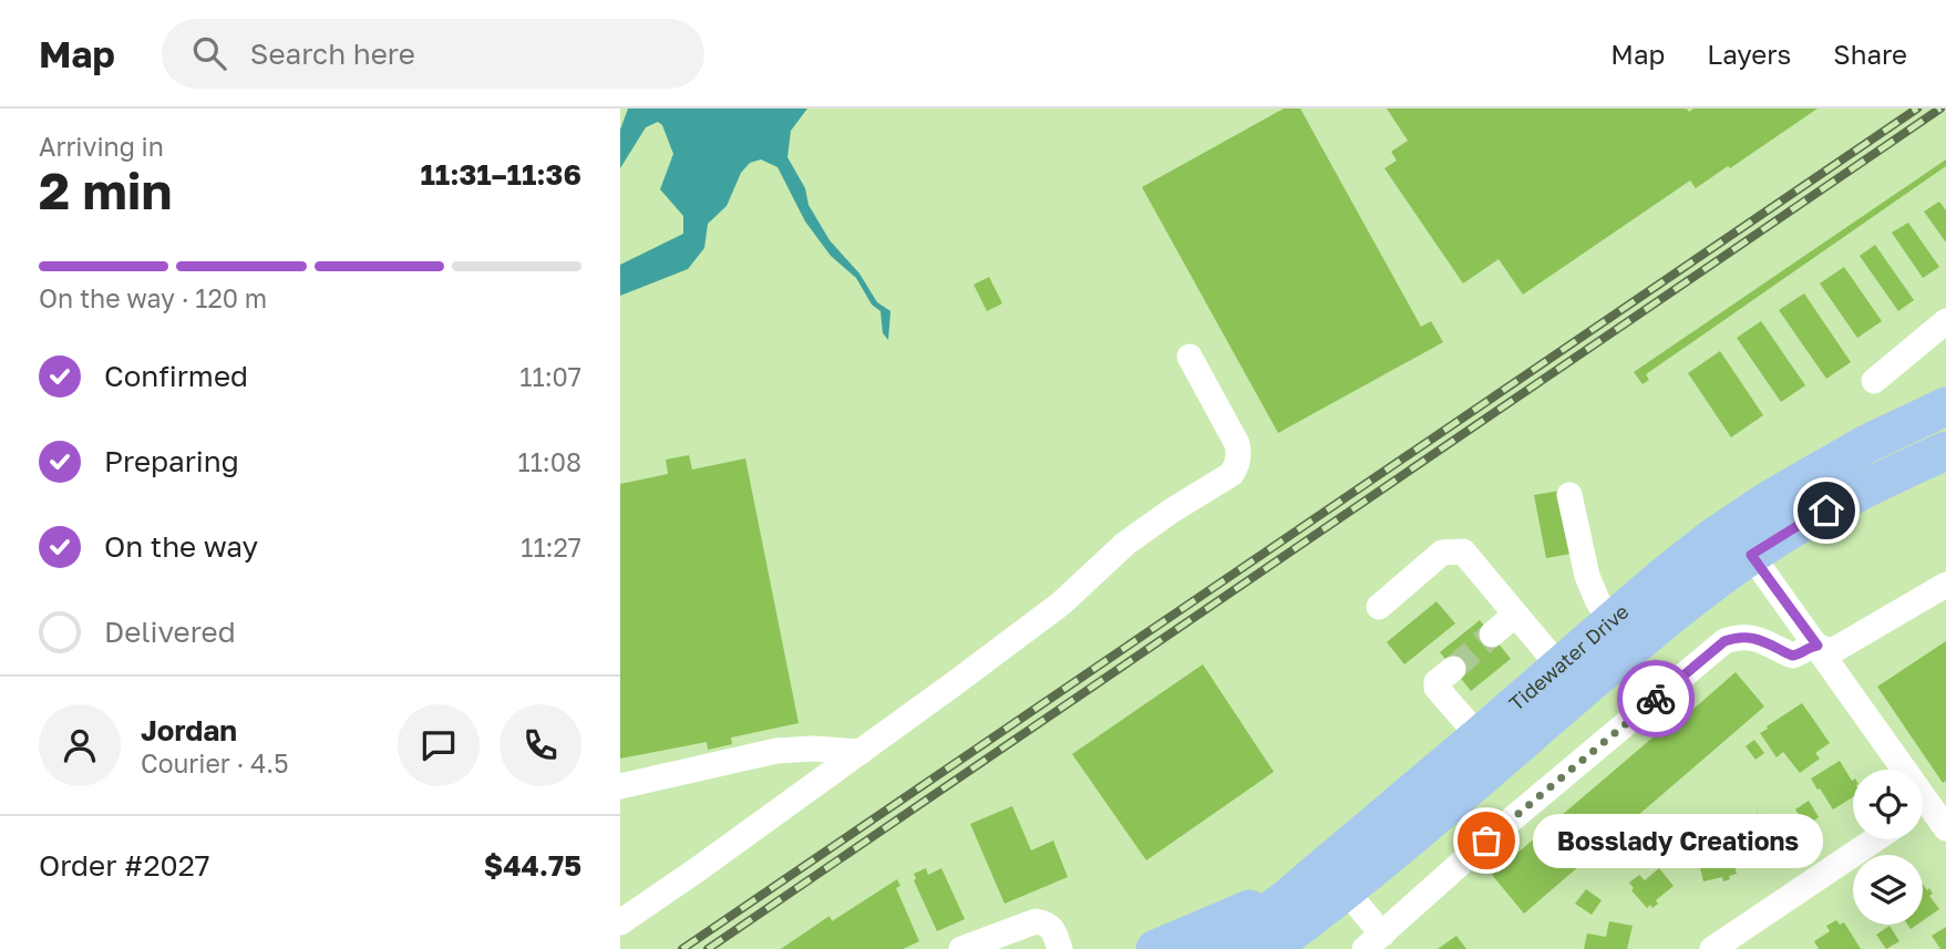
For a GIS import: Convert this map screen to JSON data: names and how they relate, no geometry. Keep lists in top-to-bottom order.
{
  "streets": {
    "highway": ["Tidewater Drive"]
  },
  "places": ["Bosslady Creations"],
  "page": {
    "header": "Map",
    "search": "Search here",
    "nav": ["Map", "Layers", "Share"],
    "heading": ["2 min", "Arriving in", "11:31–11:36"],
    "panel": [
      "Jordan",
      "Courier · 4.5",
      "Order #2027",
      "$44.75"
    ],
    "bar": "On the way · 120 m",
    "list": [
      ["Confirmed", "11:07"],
      ["Preparing", "11:08"],
      ["On the way", "11:27"],
      "Delivered"
    ],
    "bubble": "Bosslady Creations"
  }
}
